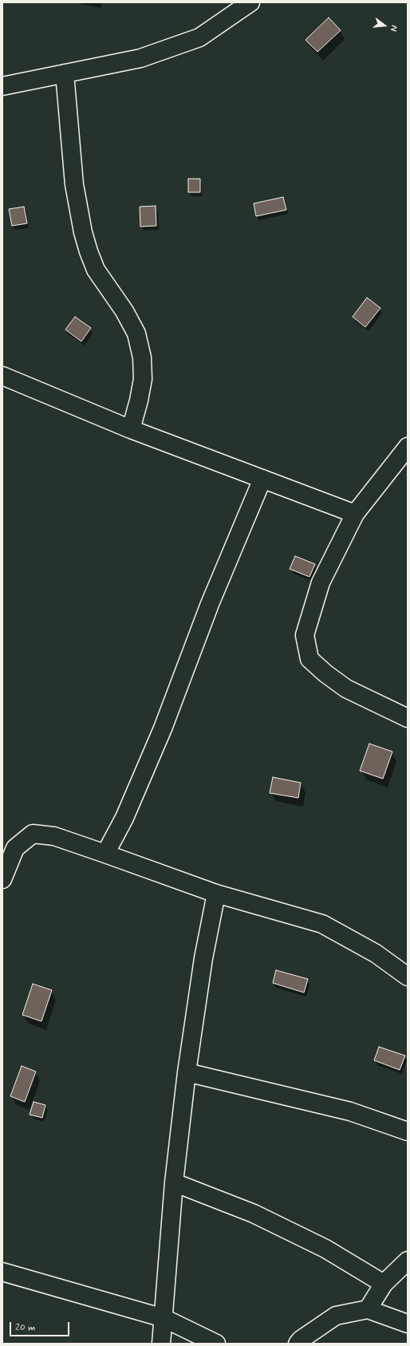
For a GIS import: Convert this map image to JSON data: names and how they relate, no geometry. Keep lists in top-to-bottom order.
{
  "scale_bar": "20 m",
  "north": "right"
}
